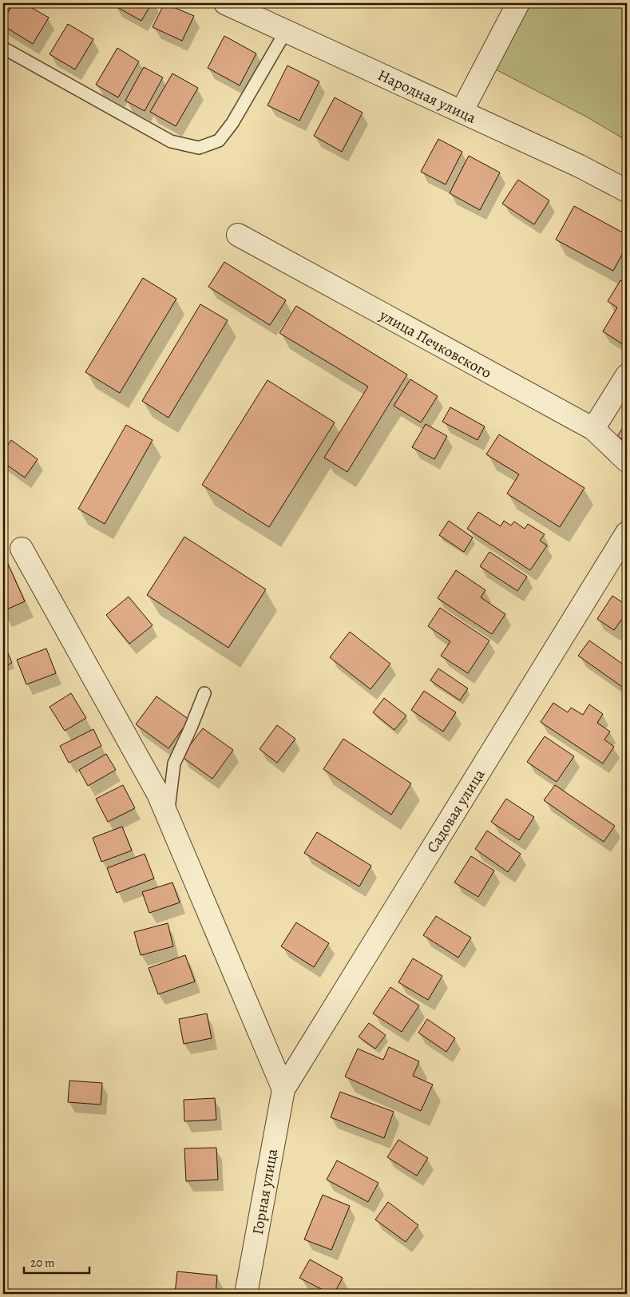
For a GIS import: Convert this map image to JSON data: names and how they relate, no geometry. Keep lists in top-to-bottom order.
{
  "streets": {
    "street": [
      "Народная улица",
      "улица Печковского",
      "Садовая улица",
      "Горная улица"
    ]
  },
  "crossings": [
    ["Садовая улица", "Горная улица"]
  ],
  "scale_bar": "20 m"
}
